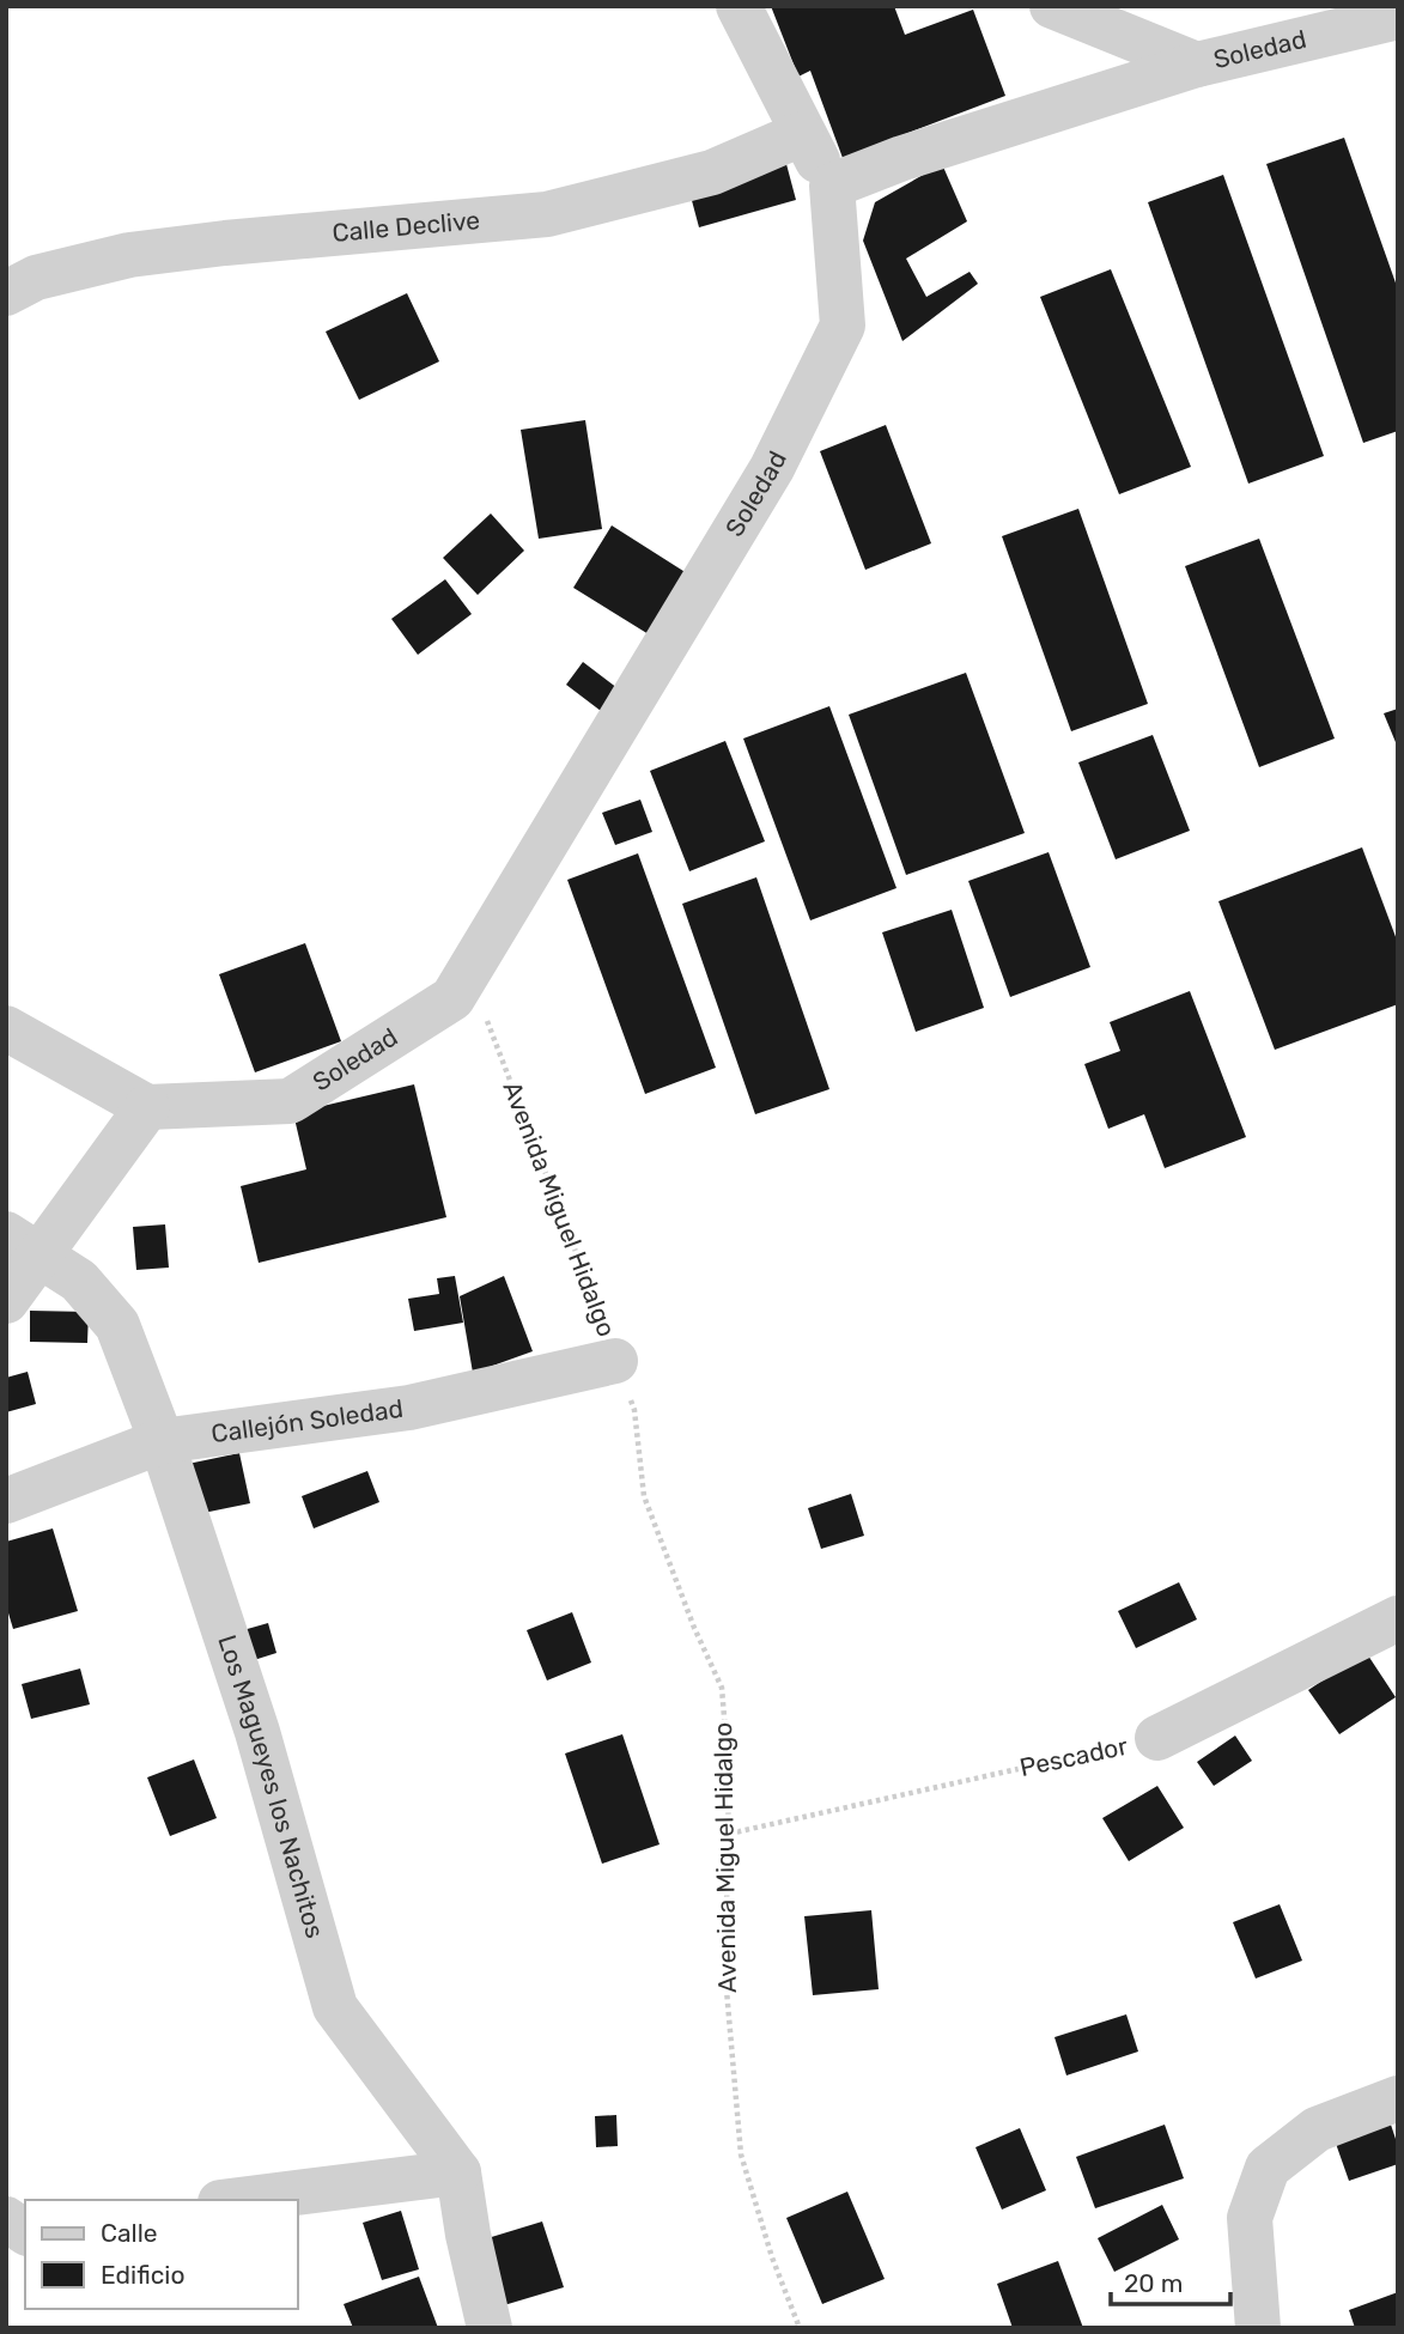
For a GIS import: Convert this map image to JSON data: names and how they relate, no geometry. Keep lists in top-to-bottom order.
{
  "streets": {
    "street": [
      "Soledad",
      "Calle Declive",
      "Callejón Soledad",
      "Pescador",
      "Los Magueyes los Nachitos"
    ],
    "path": ["Avenida Miguel Hidalgo"]
  },
  "crossings": [
    ["Soledad", "Avenida Miguel Hidalgo"],
    ["Avenida Miguel Hidalgo", "Callejón Soledad"],
    ["Avenida Miguel Hidalgo", "Pescador"],
    ["Callejón Soledad", "Los Magueyes los Nachitos"]
  ],
  "legend": ["Calle", "Edificio"],
  "scale_bar": "20 m"
}
